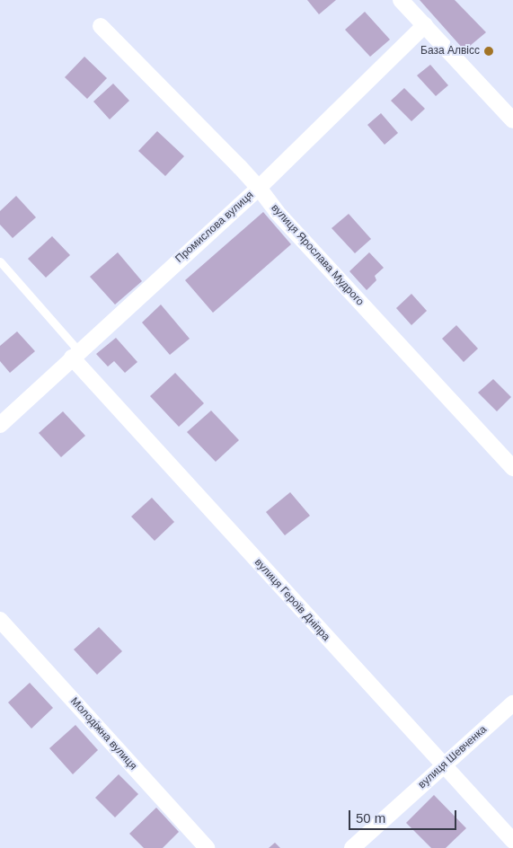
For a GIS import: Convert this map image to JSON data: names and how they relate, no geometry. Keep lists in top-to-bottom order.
{
  "streets": {
    "street": [
      "Промислова вулиця",
      "вулиця Ярослава Мудрого",
      "вулиця Героїв Дніпра",
      "Молодіжна вулиця",
      "вулиця Шевченка"
    ]
  },
  "crossings": [
    ["Промислова вулиця", "вулиця Ярослава Мудрого"],
    ["Промислова вулиця", "вулиця Героїв Дніпра"],
    ["вулиця Героїв Дніпра", "вулиця Шевченка"]
  ],
  "places": ["База Алвісс"],
  "scale_bar": "50 m"
}
